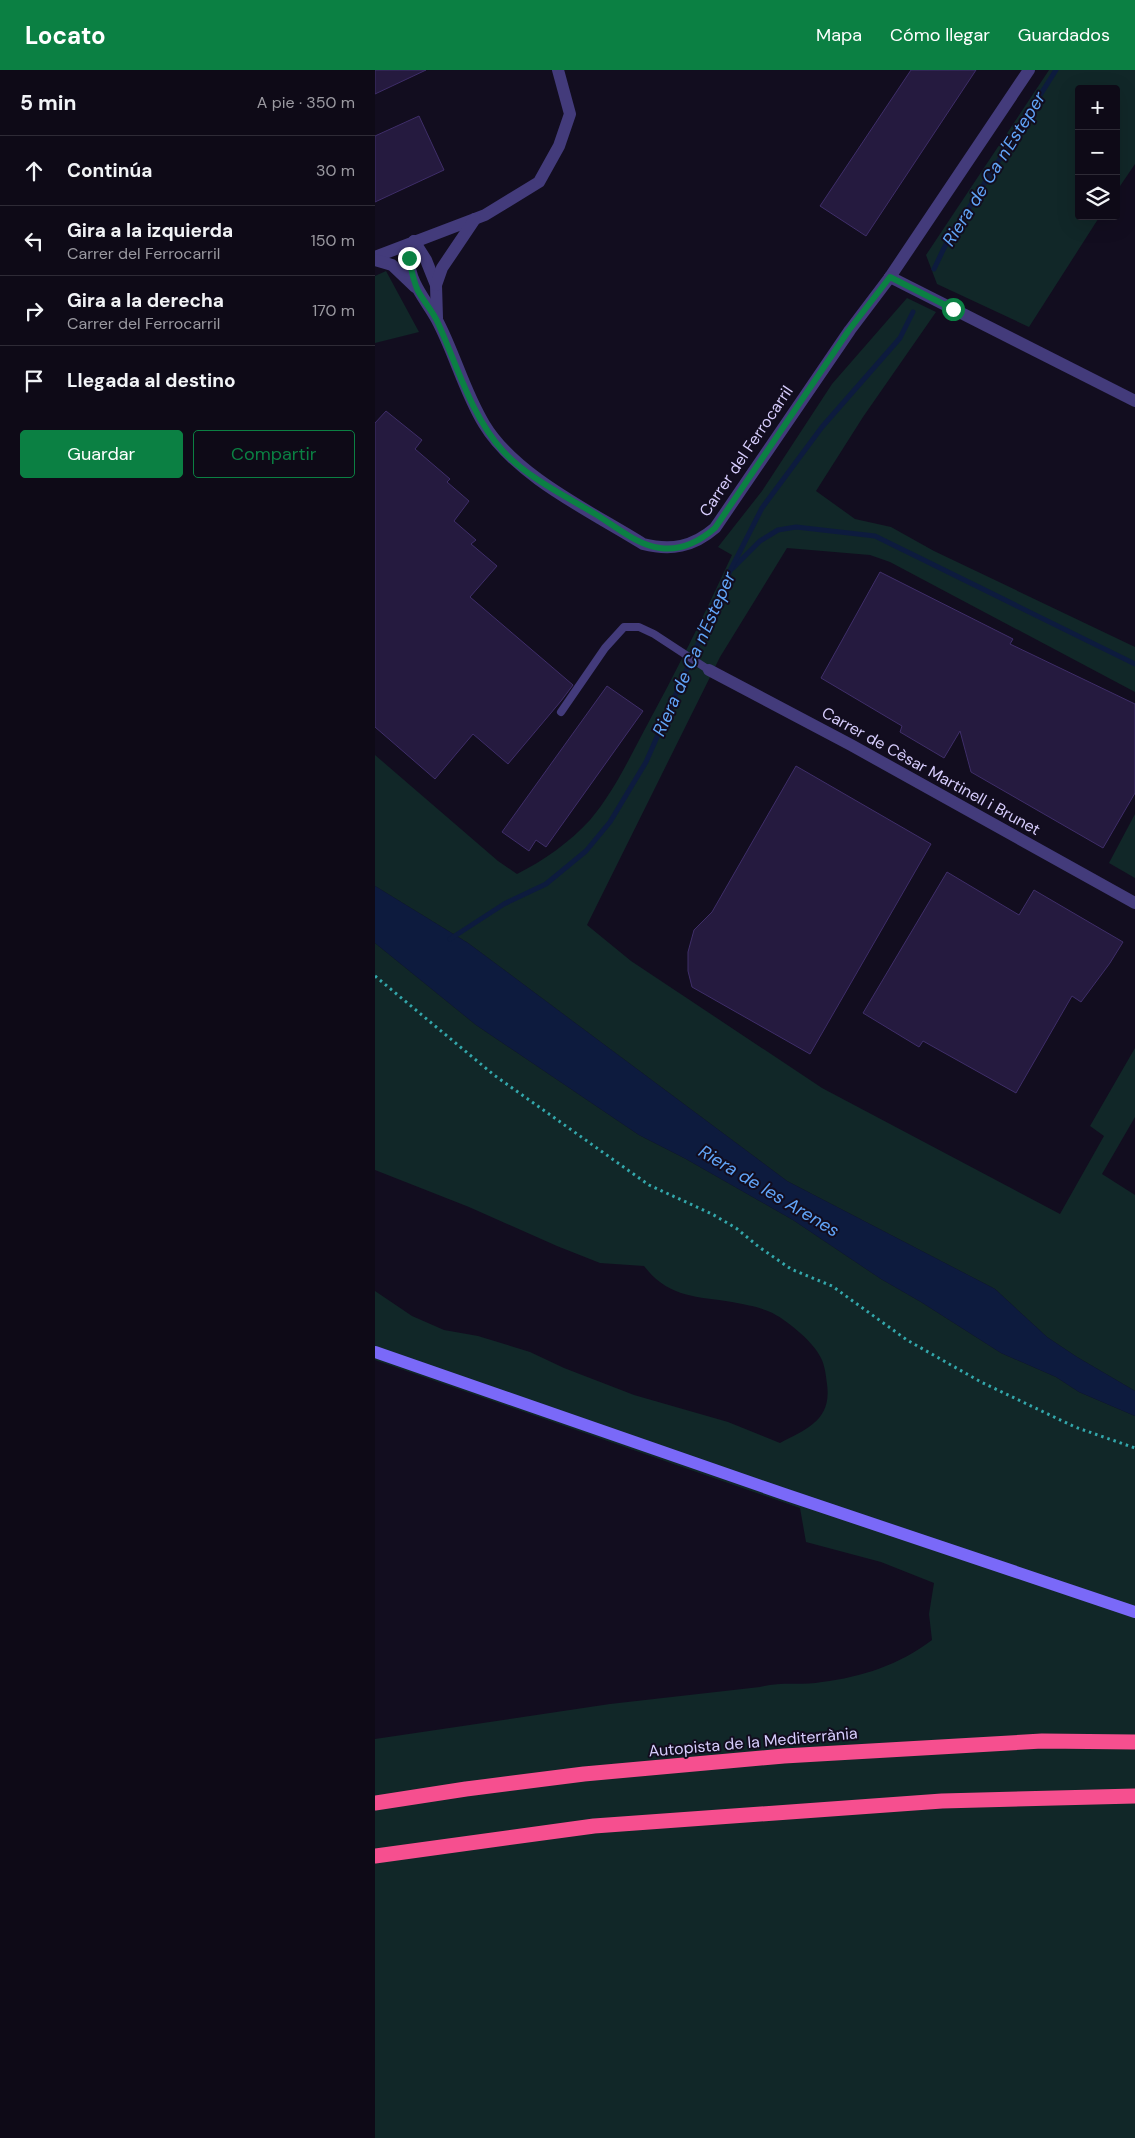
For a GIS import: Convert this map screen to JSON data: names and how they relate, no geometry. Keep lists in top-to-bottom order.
{
  "streets": {
    "highway": ["Autopista de la Mediterrània"],
    "street": ["Carrer del Ferrocarril", "Carrer de Cèsar Martinell i Brunet"]
  },
  "water": ["Riera de Ca n'Esteper", "Riera de les Arenes"],
  "page": {
    "header": "Locato",
    "nav": ["Mapa", "Cómo llegar", "Guardados"],
    "heading": ["5 min", "A pie · 350 m"],
    "map_buttons": ["+", "−"],
    "list": [
      ["Continúa", "30 m"],
      ["Gira a la izquierda", "Carrer del Ferrocarril", "150 m"],
      ["Gira a la derecha", "Carrer del Ferrocarril", "170 m"],
      "Llegada al destino"
    ],
    "buttons": ["Guardar", "Compartir"]
  }
}
